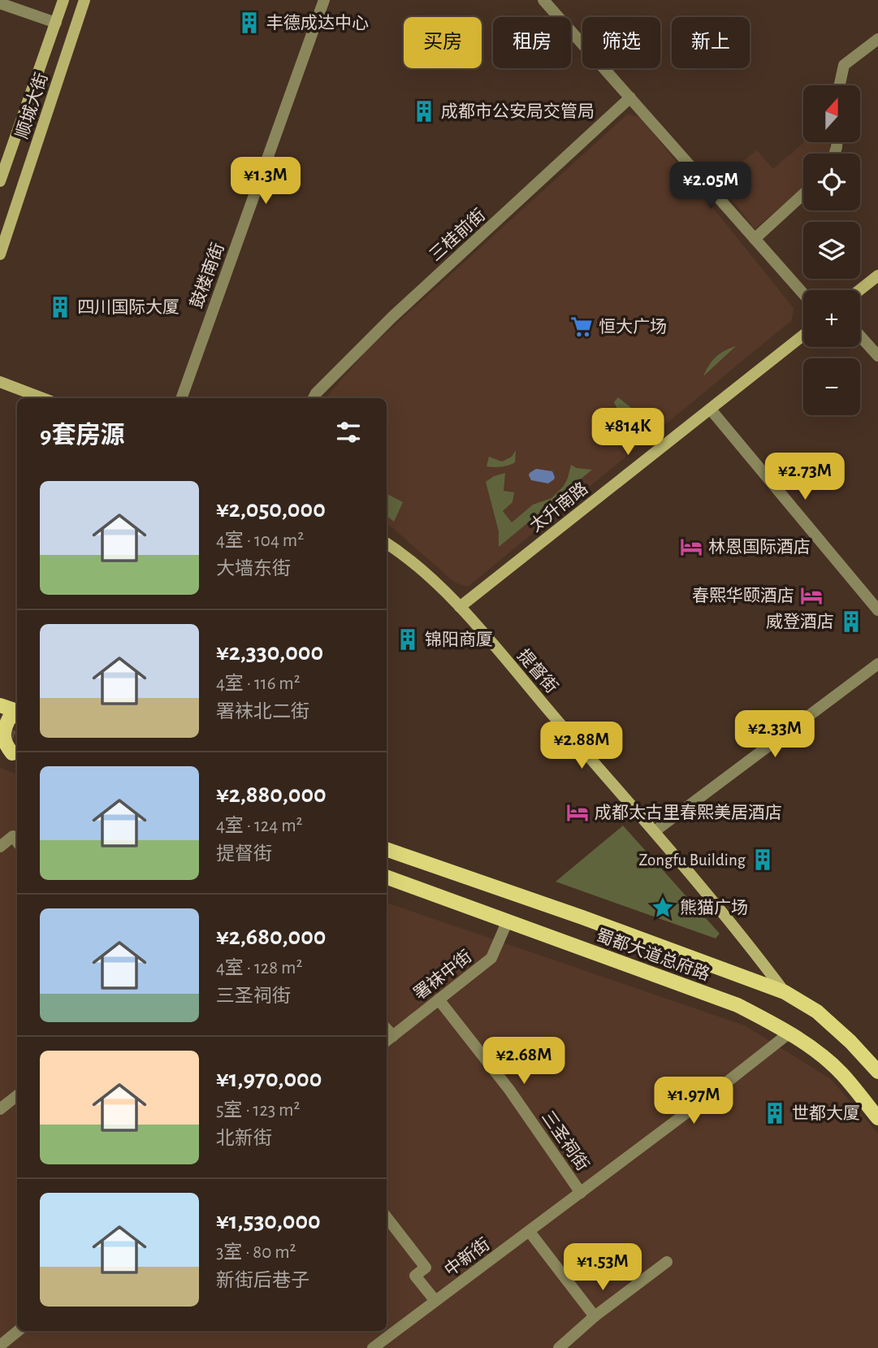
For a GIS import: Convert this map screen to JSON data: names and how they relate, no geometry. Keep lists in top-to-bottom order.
{
  "streets": {
    "main road": [
      "顺城大街",
      "太升南路",
      "提督街",
      "蜀都大道总府路"
    ],
    "street": [
      "三桂前街",
      "鼓楼南街",
      "署袜中街",
      "三圣祠街",
      "中新街"
    ]
  },
  "crossings": [
    ["太升南路", "提督街"],
    ["提督街", "蜀都大道总府路"],
    ["蜀都大道总府路", "署袜中街"],
    ["蜀都大道总府路", "中新街"],
    ["署袜中街", "三圣祠街"],
    ["三圣祠街", "中新街"]
  ],
  "places": {
    "building": [
      "丰德成达中心",
      "成都市公安局交管局",
      "四川国际大厦",
      "威登酒店",
      "锦阳商厦",
      "Zongfu Building",
      "世都大厦"
    ],
    "supermarket": ["恒大广场"],
    "hotel": ["林恩国际酒店", "春熙华颐酒店", "成都太古里春熙美居酒店"],
    "place": ["熊猫广场"]
  },
  "north": "top",
  "page": {
    "chip": [
      "买房",
      "租房",
      "筛选",
      "新上"
    ],
    "map_buttons": ["+", "−"],
    "price": [
      "¥1.3M",
      "¥2.05M",
      "¥814K",
      "¥2.73M",
      "¥2.33M",
      "¥2.88M",
      "¥2.68M",
      "¥1.97M",
      "¥1.53M"
    ],
    "heading": "9套房源",
    "list": [
      {
        "name": "¥2,050,000",
        "note": "4室 · 104 m² · 大墙东街"
      },
      {
        "name": "¥2,330,000",
        "note": "4室 · 116 m² · 署袜北二街"
      },
      {
        "name": "¥2,880,000",
        "note": "4室 · 124 m² · 提督街"
      },
      {
        "name": "¥2,680,000",
        "note": "4室 · 128 m² · 三圣祠街"
      },
      {
        "name": "¥1,970,000",
        "note": "5室 · 123 m² · 北新街"
      },
      {
        "name": "¥1,530,000",
        "note": "3室 · 80 m² · 新街后巷子"
      }
    ]
  }
}
